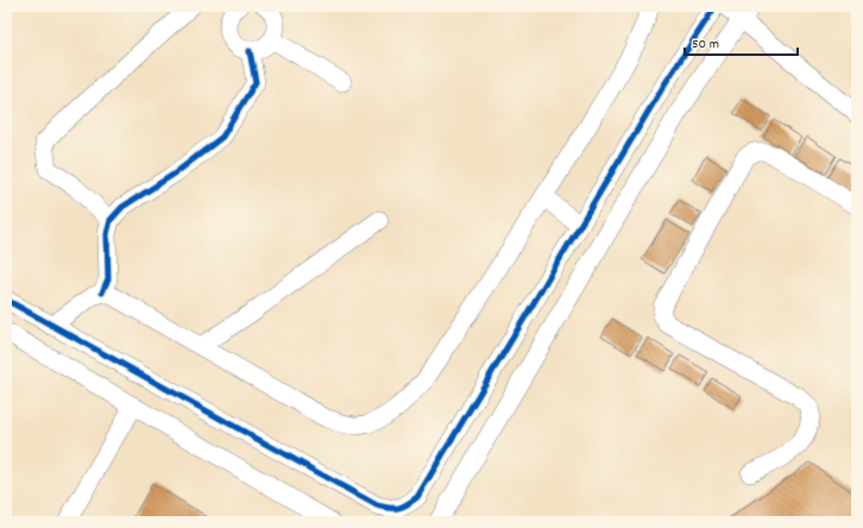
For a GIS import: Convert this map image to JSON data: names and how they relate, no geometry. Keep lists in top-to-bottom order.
{
  "scale_bar": "50 m"
}
